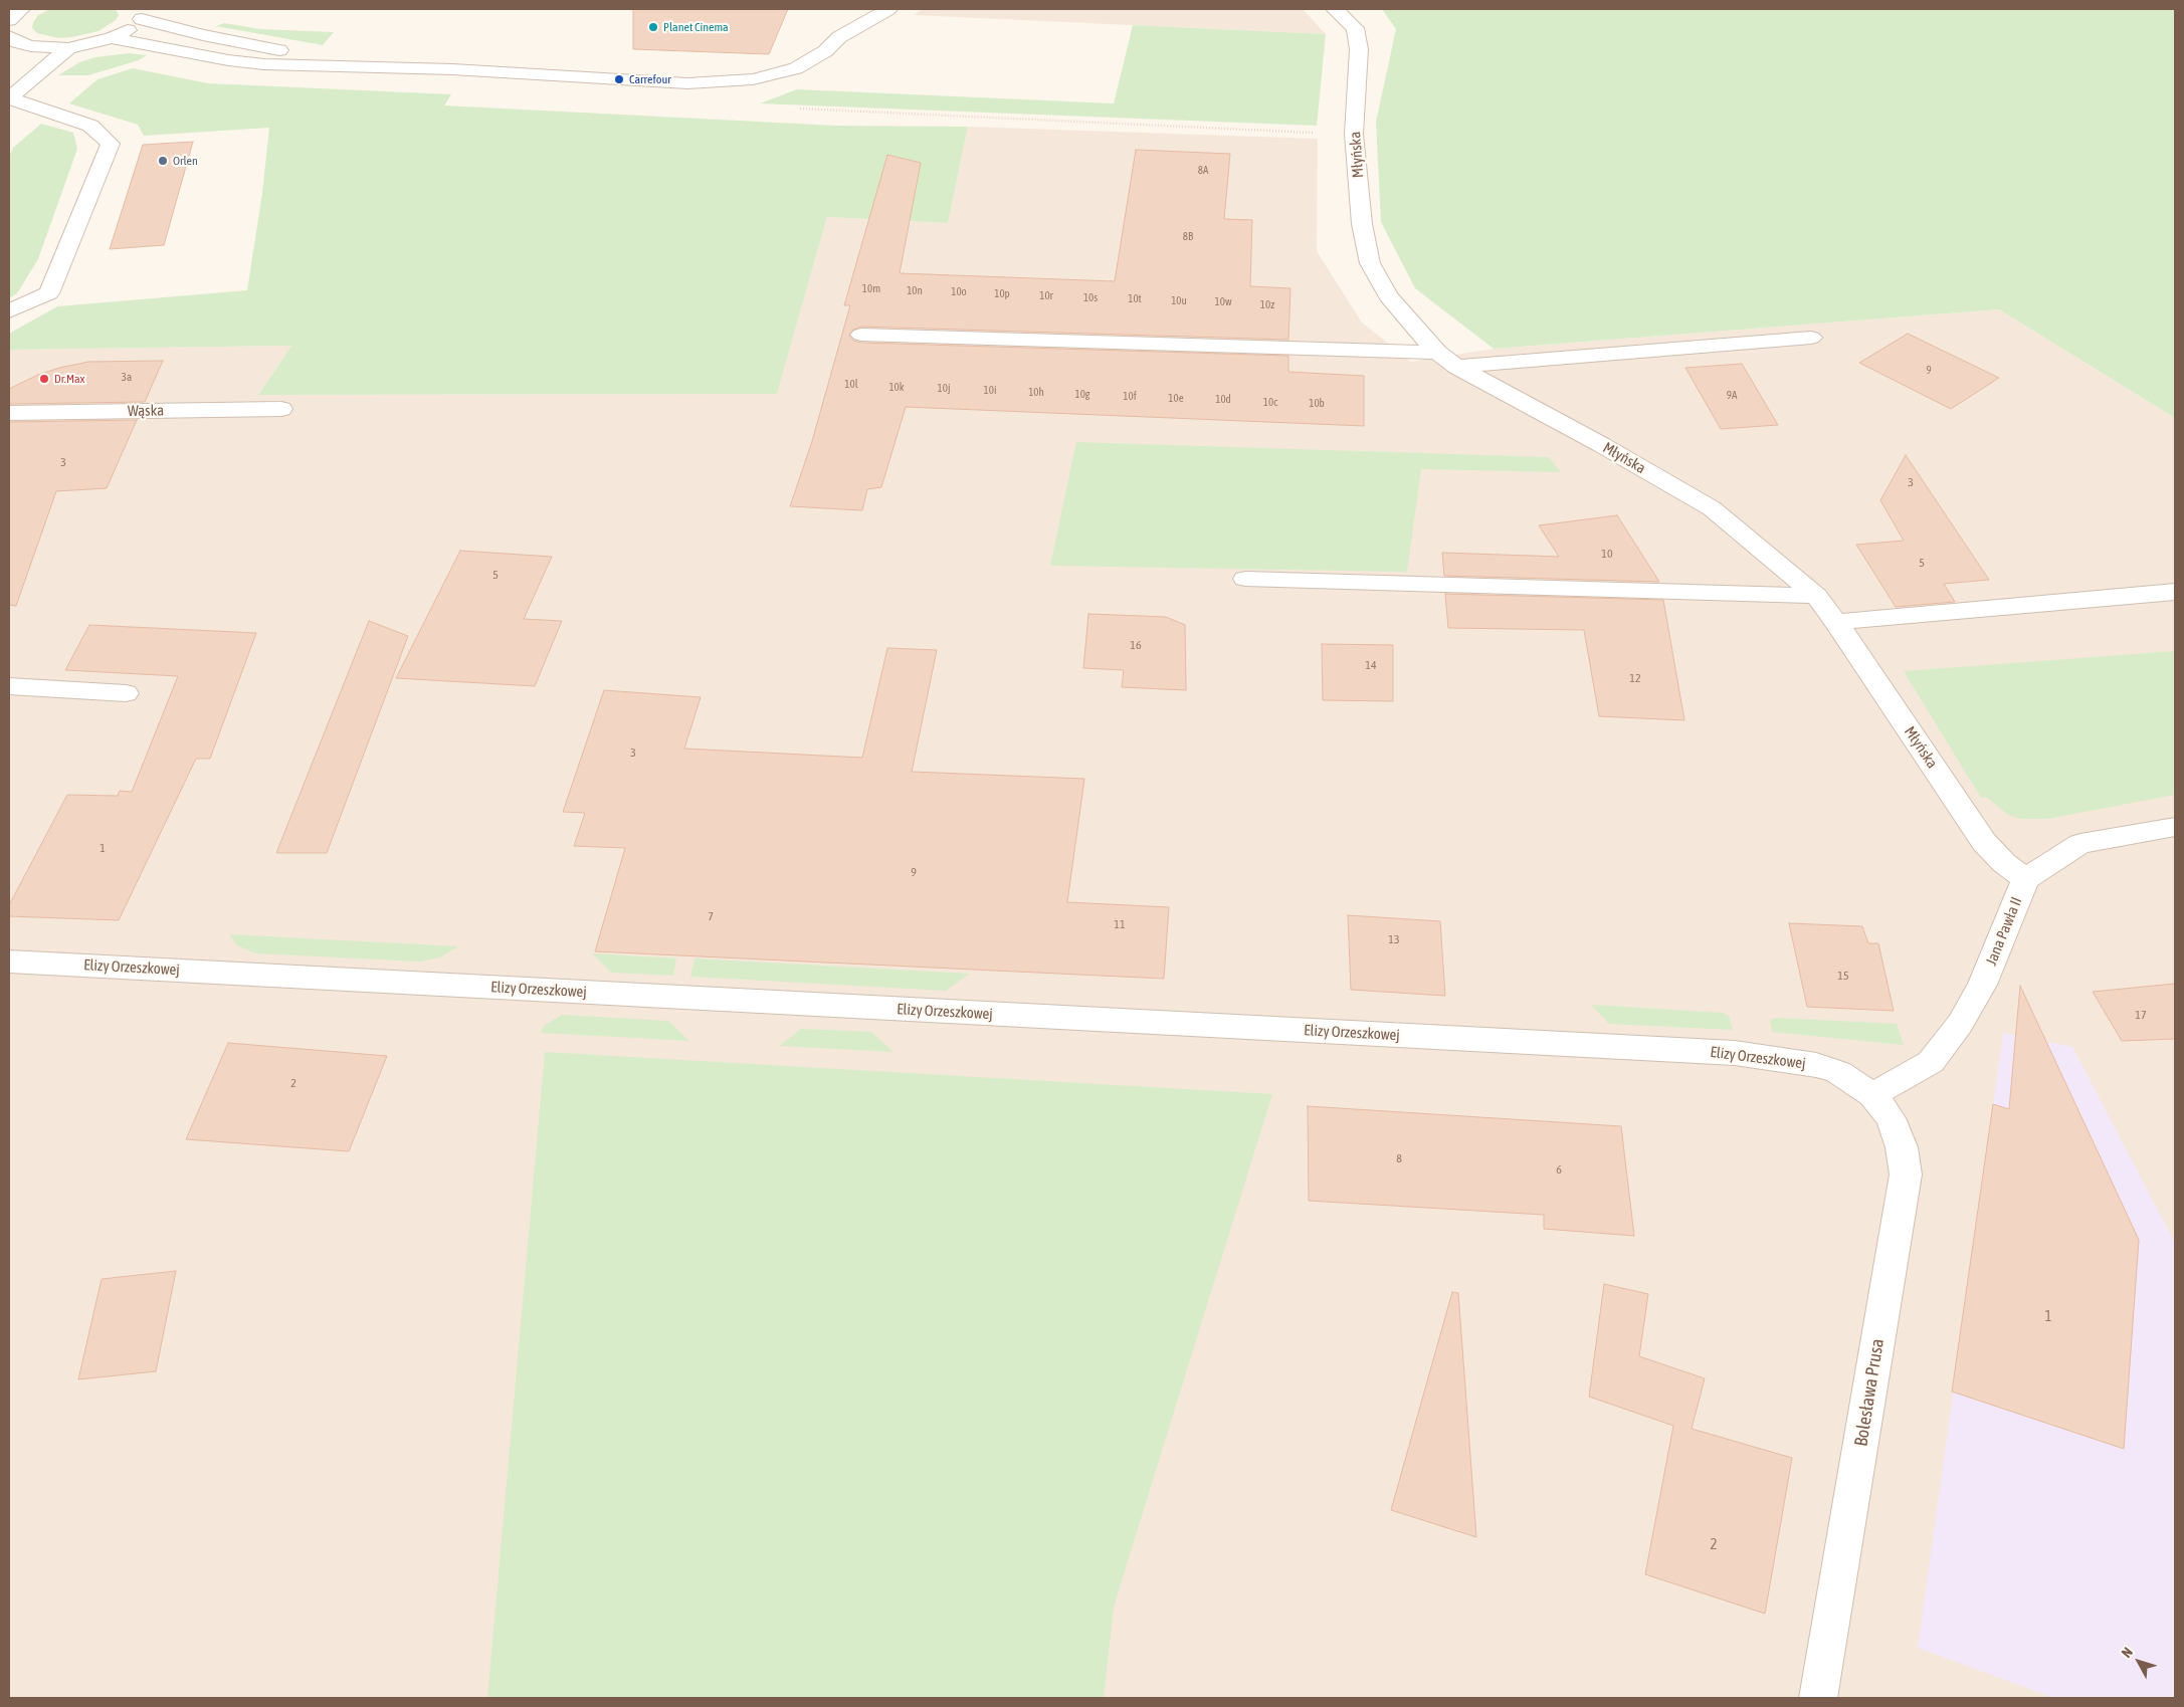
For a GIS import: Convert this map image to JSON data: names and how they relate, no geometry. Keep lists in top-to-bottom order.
{
  "streets": {
    "street": [
      "Młyńska",
      "Wąska",
      "Jana Pawła II",
      "Elizy Orzeszkowej",
      "Bolesława Prusa"
    ]
  },
  "crossings": [
    ["Młyńska", "Jana Pawła II"],
    ["Jana Pawła II", "Elizy Orzeszkowej"],
    ["Jana Pawła II", "Bolesława Prusa"],
    ["Elizy Orzeszkowej", "Bolesława Prusa"]
  ],
  "places": [
    "Planet Cinema",
    "Carrefour",
    "Orlen",
    "Dr.Max"
  ],
  "house_numbers": [
    "8A",
    "8B",
    "10m",
    "10n",
    "10o",
    "10p",
    "10r",
    "10s",
    "10t",
    "10u",
    "10w",
    "10z",
    "9",
    "3a",
    "10l",
    "10k",
    "10j",
    "10i",
    "10h",
    "10g",
    "9A",
    "10f",
    "10e",
    "10d",
    "10c",
    "10b",
    "3",
    "3",
    "10",
    "5",
    "5",
    "16",
    "14",
    "12",
    "3",
    "1",
    "9",
    "7",
    "11",
    "13",
    "15",
    "17",
    "2",
    "8",
    "6",
    "1",
    "2"
  ],
  "north": "top left"
}
